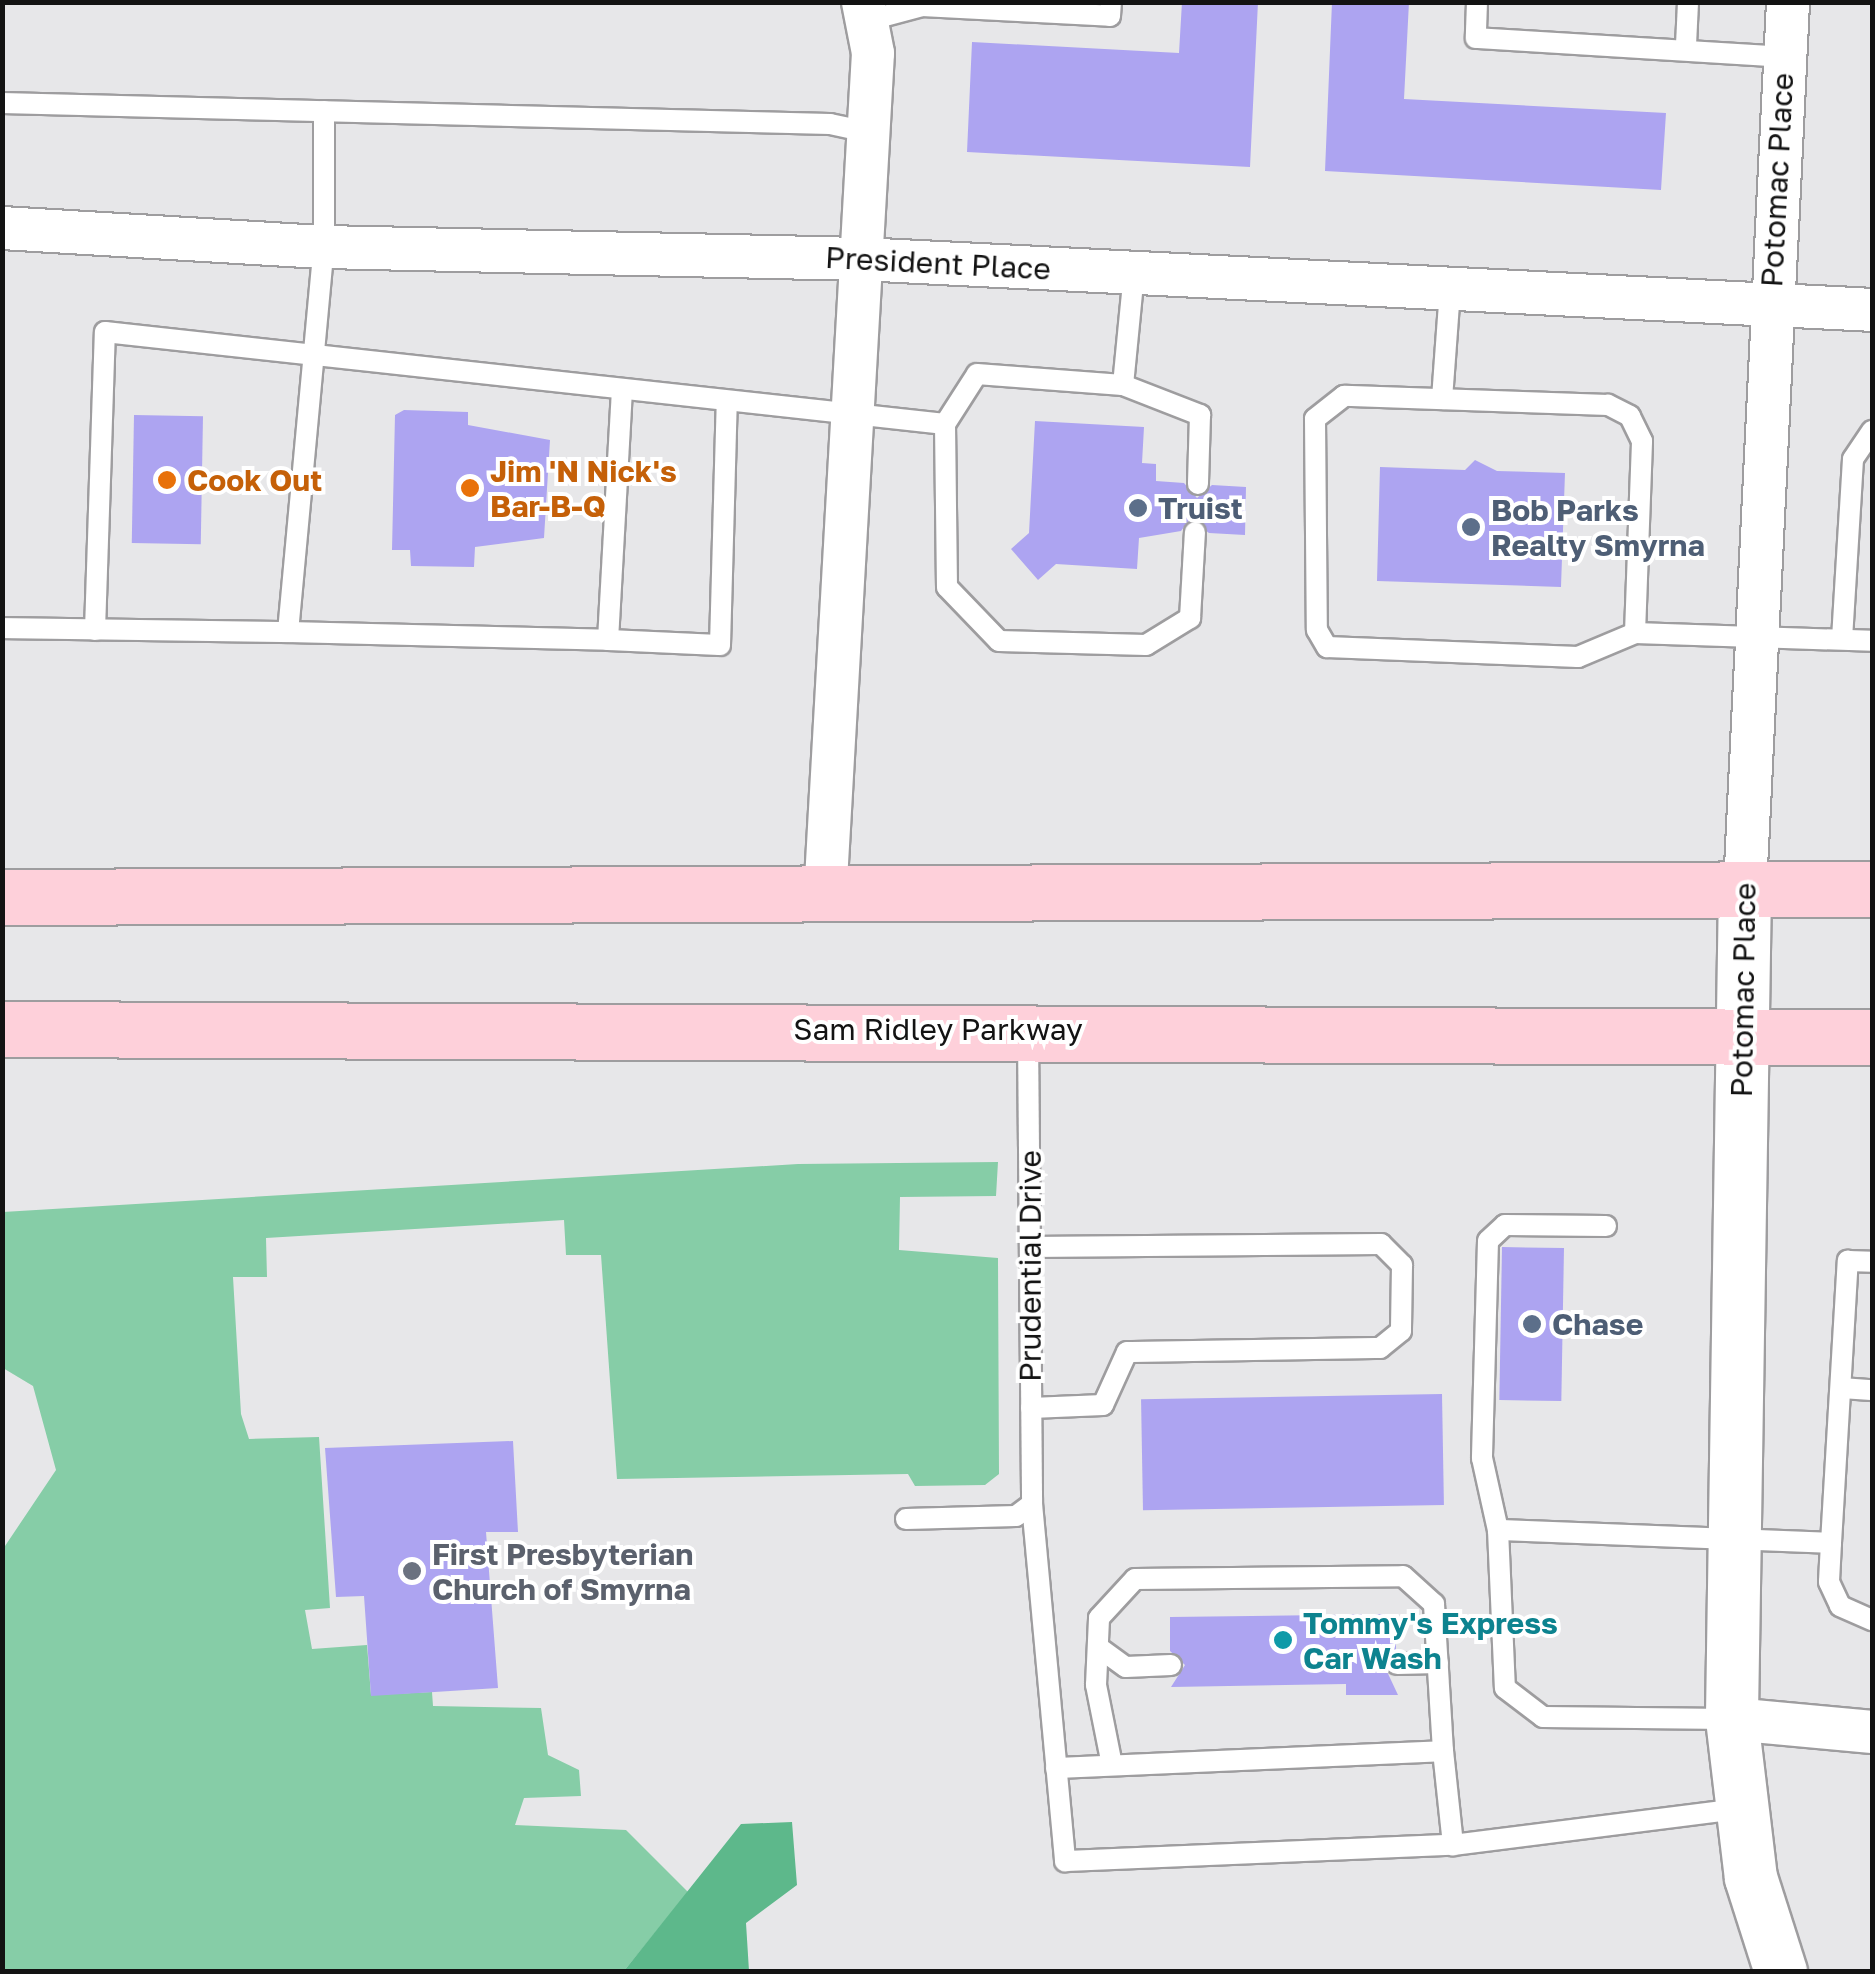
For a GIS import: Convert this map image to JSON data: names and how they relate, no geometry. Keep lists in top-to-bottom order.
{
  "streets": {
    "main road": ["Sam Ridley Parkway"],
    "street": ["Potomac Place", "President Place"],
    "lane": ["Prudential Drive"]
  },
  "crossings": [
    ["Potomac Place", "President Place"],
    ["Potomac Place", "Sam Ridley Parkway"],
    ["Sam Ridley Parkway", "Prudential Drive"]
  ],
  "places": [
    "Cook Out",
    "Jim 'N Nick's Bar-B-Q",
    "Truist",
    "Bob Parks Realty Smyrna",
    "Chase",
    "First Presbyterian Church of Smyrna",
    "Tommy's Express Car Wash"
  ]
}
